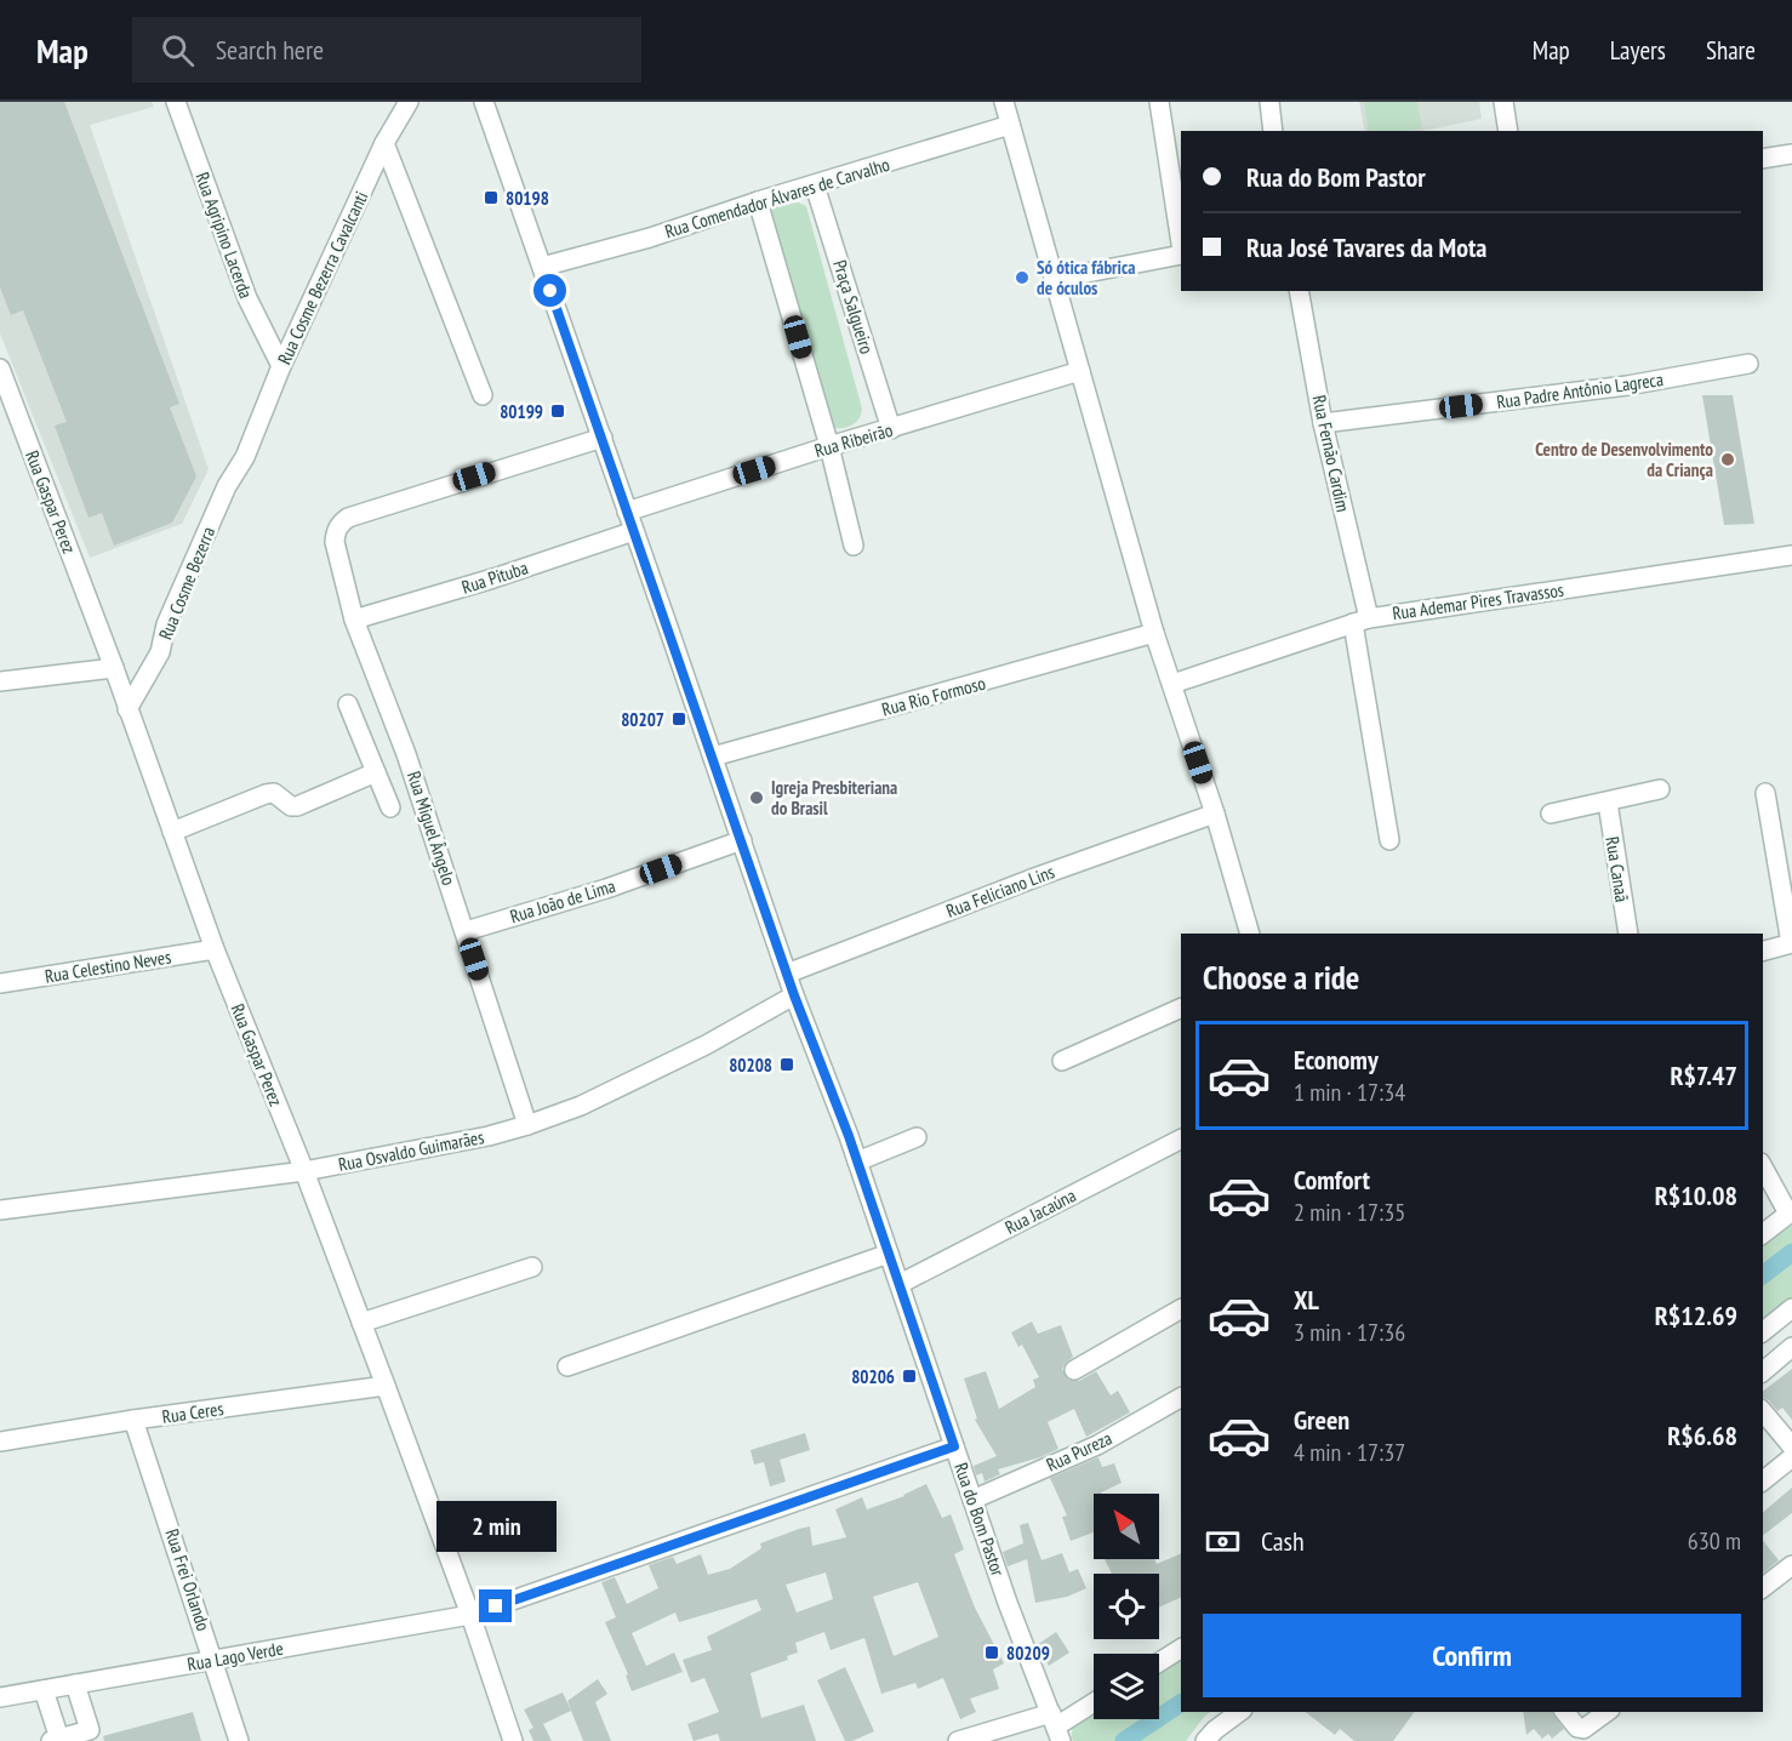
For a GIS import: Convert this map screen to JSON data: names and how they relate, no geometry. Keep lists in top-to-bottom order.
{
  "streets": {
    "street": [
      "Rua Comendador Álvares de Carvalho",
      "Rua Agripino Lacerda",
      "Rua Cosme Bezerra Cavalcanti",
      "Praça Salgueiro",
      "Rua Padre Antônio Lagreca",
      "Rua Ribeirão",
      "Rua Fernão Cardim",
      "Rua Gaspar Perez",
      "Rua Pituba",
      "Rua Cosme Bezerra",
      "Rua Ademar Pires Travassos",
      "Rua Rio Formoso",
      "Rua Miguel Ângelo",
      "Rua Canaã",
      "Rua Feliciano Lins",
      "Rua João de Lima",
      "Rua Celestino Neves",
      "Rua Osvaldo Guimarães",
      "Rua Jacaúna",
      "Rua Ceres",
      "Rua Pureza",
      "Rua do Bom Pastor",
      "Rua Frei Orlando",
      "Rua Lago Verde"
    ]
  },
  "crossings": [
    ["Rua Comendador Álvares de Carvalho", "Praça Salgueiro"],
    ["Rua Comendador Álvares de Carvalho", "Rua do Bom Pastor"],
    ["Rua Agripino Lacerda", "Rua Cosme Bezerra Cavalcanti"],
    ["Rua Cosme Bezerra Cavalcanti", "Rua Cosme Bezerra"],
    ["Praça Salgueiro", "Rua Ribeirão"],
    ["Rua Padre Antônio Lagreca", "Rua Fernão Cardim"],
    ["Rua Ribeirão", "Rua do Bom Pastor"],
    ["Rua Fernão Cardim", "Rua Ademar Pires Travassos"],
    ["Rua Gaspar Perez", "Rua Cosme Bezerra"],
    ["Rua Gaspar Perez", "Rua Celestino Neves"],
    ["Rua Gaspar Perez", "Rua Osvaldo Guimarães"],
    ["Rua Gaspar Perez", "Rua Ceres"],
    ["Rua Gaspar Perez", "Rua Lago Verde"],
    ["Rua Pituba", "Rua Miguel Ângelo"],
    ["Rua Pituba", "Rua do Bom Pastor"],
    ["Rua Rio Formoso", "Rua do Bom Pastor"],
    ["Rua Miguel Ângelo", "Rua João de Lima"],
    ["Rua Miguel Ângelo", "Rua Osvaldo Guimarães"],
    ["Rua Miguel Ângelo", "Rua do Bom Pastor"],
    ["Rua Feliciano Lins", "Rua do Bom Pastor"],
    ["Rua João de Lima", "Rua do Bom Pastor"],
    ["Rua Osvaldo Guimarães", "Rua do Bom Pastor"],
    ["Rua Jacaúna", "Rua do Bom Pastor"],
    ["Rua Ceres", "Rua Frei Orlando"],
    ["Rua Pureza", "Rua do Bom Pastor"],
    ["Rua do Bom Pastor", "Rua Lago Verde"],
    ["Rua Frei Orlando", "Rua Lago Verde"]
  ],
  "places": {
    "transit": [
      "80198",
      "80199",
      "80207",
      "80208",
      "80206",
      "80209"
    ],
    "other": ["Só ótica fábrica de óculos", "Centro de Desenvolvimento da Criança", "Igreja Presbiteriana do Brasil"]
  },
  "north": "top left",
  "page": {
    "header": "Map",
    "search": "Search here",
    "nav": ["Map", "Layers", "Share"],
    "banner": ["Rua do Bom Pastor", "Rua José Tavares da Mota"],
    "heading": "Choose a ride",
    "list": [
      {
        "name": "Economy",
        "note": "1 min · 17:34",
        "value": "R$7.47"
      },
      {
        "name": "Comfort",
        "note": "2 min · 17:35",
        "value": "R$10.08"
      },
      {
        "name": "XL",
        "note": "3 min · 17:36",
        "value": "R$12.69"
      },
      {
        "name": "Green",
        "note": "4 min · 17:37",
        "value": "R$6.68"
      }
    ],
    "bubble": "2 min",
    "pay": ["Cash", "630 m"],
    "buttons": "Confirm"
  }
}
